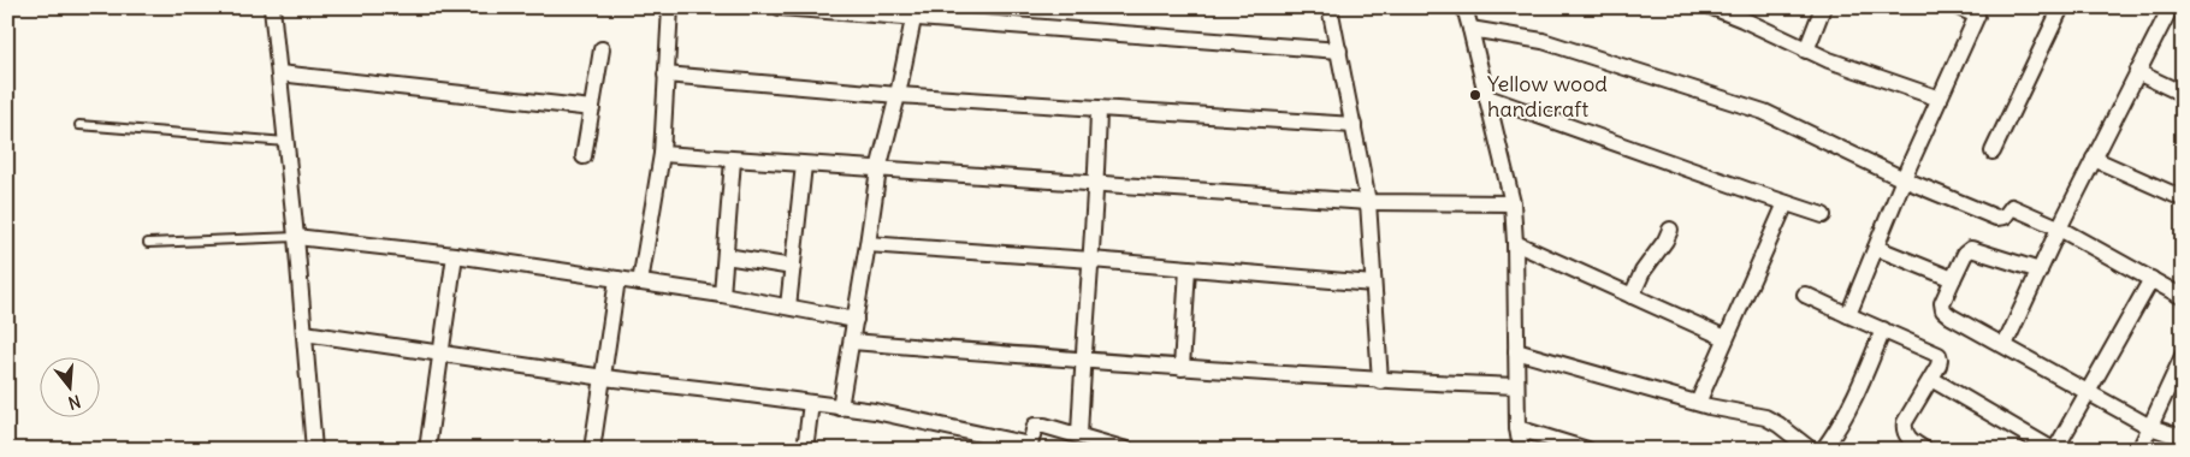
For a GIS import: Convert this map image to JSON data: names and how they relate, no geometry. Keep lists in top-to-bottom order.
{
  "places": ["Yellow wood handicraft"],
  "north": "bottom"
}
